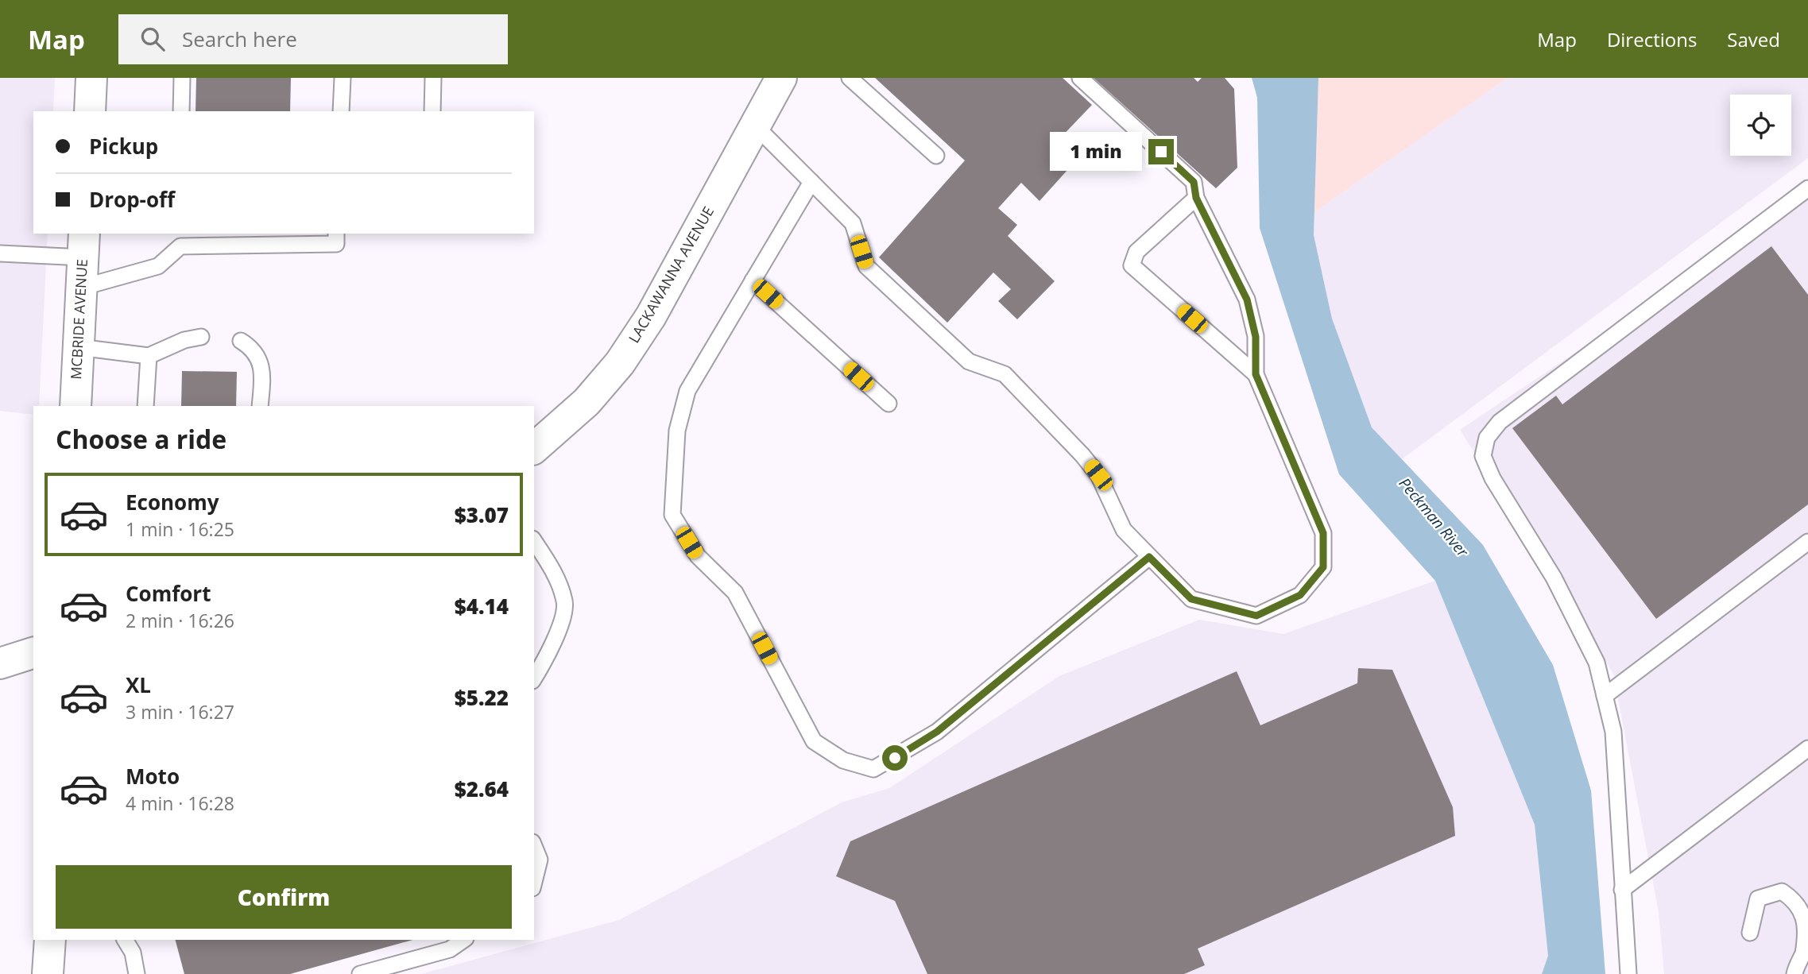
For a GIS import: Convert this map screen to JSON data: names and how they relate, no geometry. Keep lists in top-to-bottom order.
{
  "streets": {
    "street": ["LACKAWANNA AVENUE", "MCBRIDE AVENUE"]
  },
  "water": ["Peckman River"],
  "page": {
    "header": "Map",
    "search": "Search here",
    "nav": ["Map", "Directions", "Saved"],
    "banner": ["Pickup", "Drop-off"],
    "bubble": "1 min",
    "heading": "Choose a ride",
    "list": [
      {
        "name": "Economy",
        "note": "1 min · 16:25",
        "value": "$3.07"
      },
      {
        "name": "Comfort",
        "note": "2 min · 16:26",
        "value": "$4.14"
      },
      {
        "name": "XL",
        "note": "3 min · 16:27",
        "value": "$5.22"
      },
      {
        "name": "Moto",
        "note": "4 min · 16:28",
        "value": "$2.64"
      }
    ],
    "buttons": "Confirm"
  }
}
